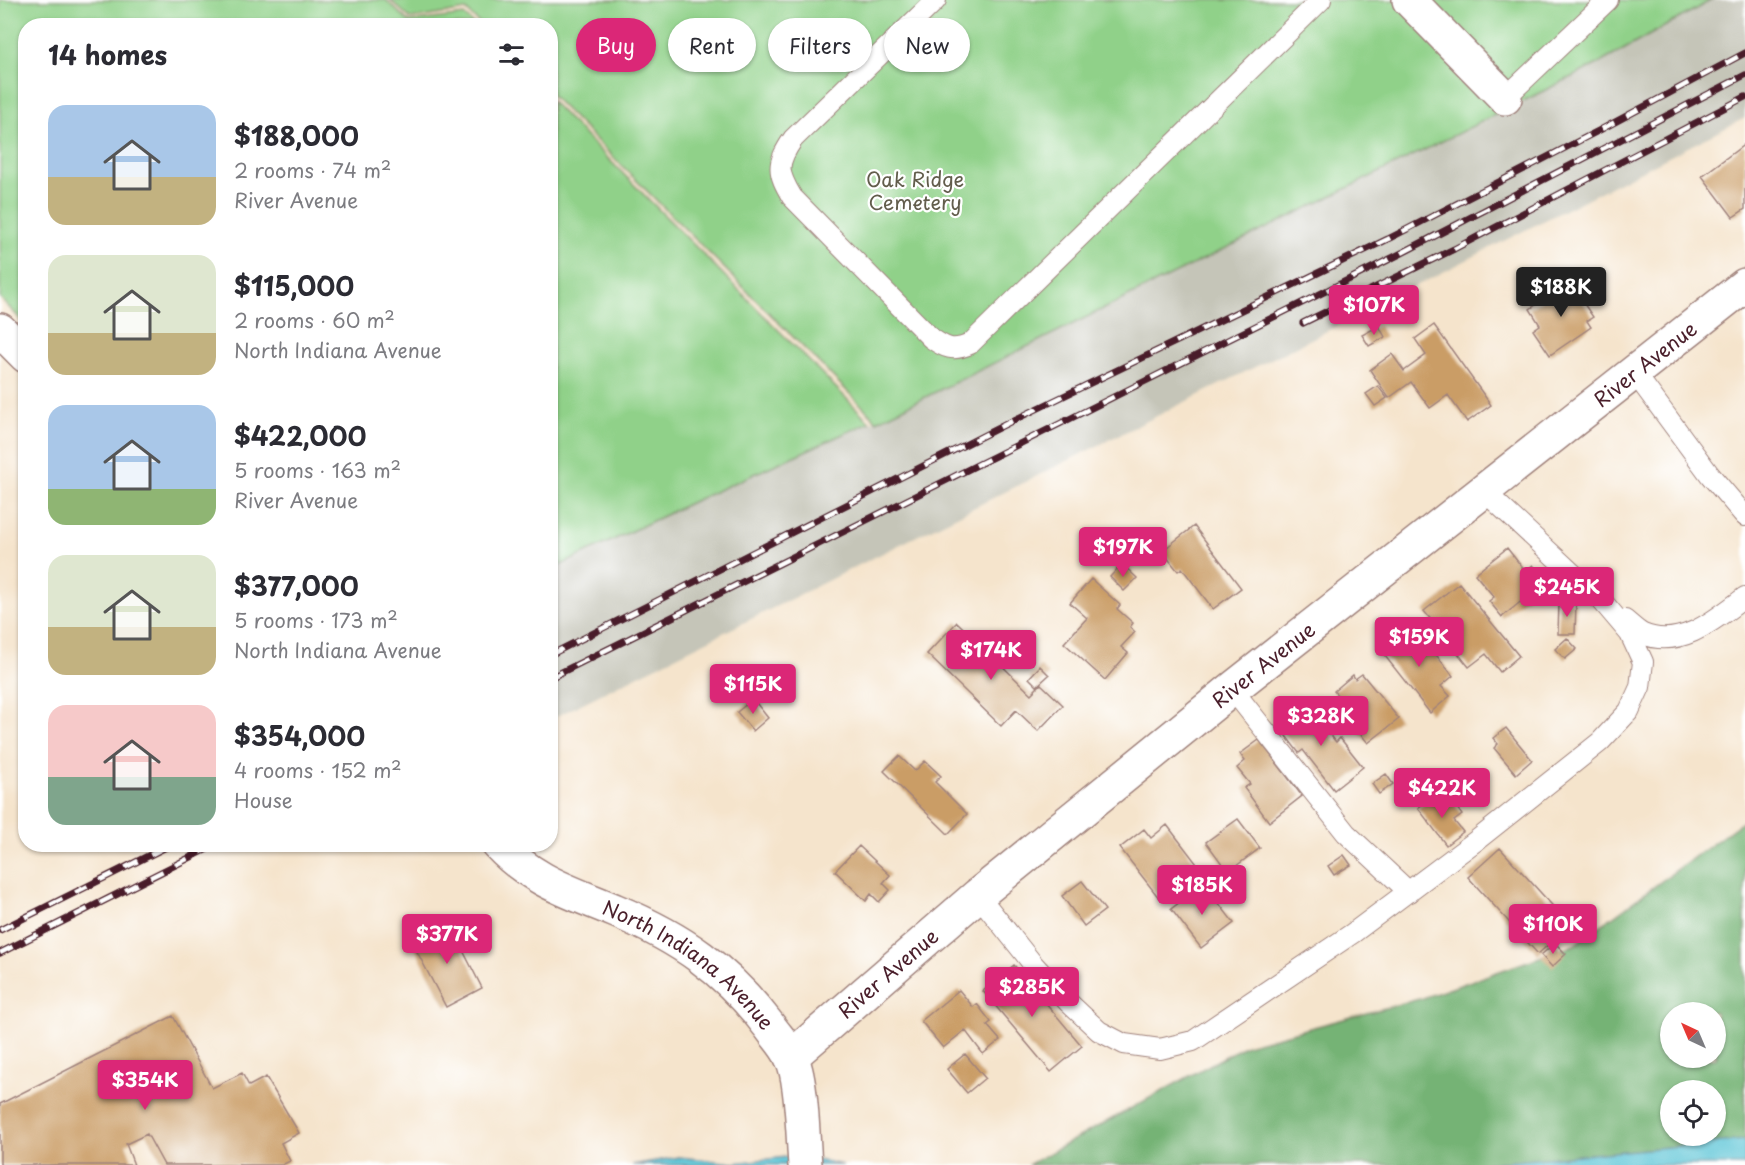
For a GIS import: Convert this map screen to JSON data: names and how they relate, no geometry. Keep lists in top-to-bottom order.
{
  "streets": {
    "street": ["River Avenue", "North Indiana Avenue"]
  },
  "crossings": [
    ["River Avenue", "North Indiana Avenue"]
  ],
  "parks": ["Oak Ridge Cemetery"],
  "north": "top left",
  "page": {
    "chip": [
      "Buy",
      "Rent",
      "Filters",
      "New"
    ],
    "heading": "14 homes",
    "list": [
      {
        "name": "$188,000",
        "note": "2 rooms · 74 m² · River Avenue"
      },
      {
        "name": "$115,000",
        "note": "2 rooms · 60 m² · North Indiana Avenue"
      },
      {
        "name": "$422,000",
        "note": "5 rooms · 163 m² · River Avenue"
      },
      {
        "name": "$377,000",
        "note": "5 rooms · 173 m² · North Indiana Avenue"
      },
      {
        "name": "$354,000",
        "note": "4 rooms · 152 m² · House"
      }
    ],
    "price": [
      "$188K",
      "$107K",
      "$197K",
      "$245K",
      "$159K",
      "$174K",
      "$115K",
      "$328K",
      "$422K",
      "$185K",
      "$110K",
      "$377K",
      "$285K",
      "$354K"
    ]
  }
}
